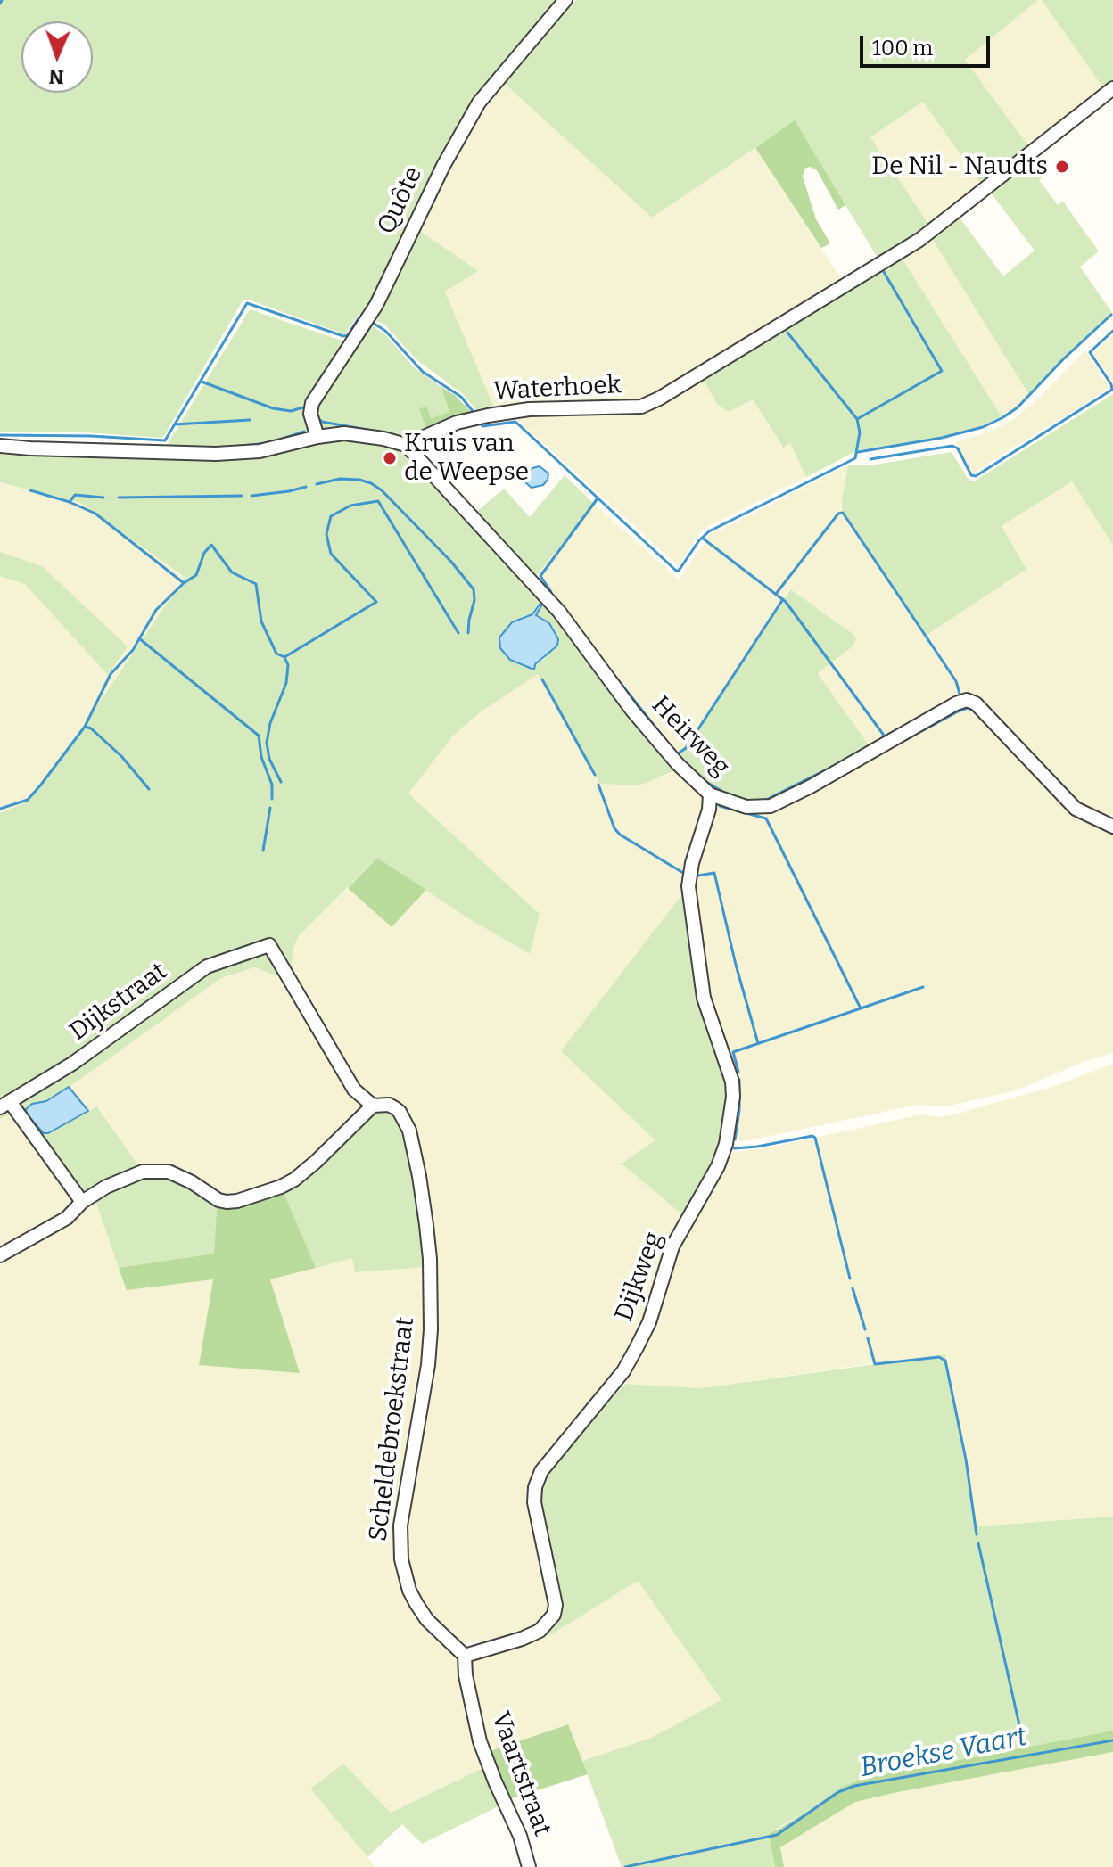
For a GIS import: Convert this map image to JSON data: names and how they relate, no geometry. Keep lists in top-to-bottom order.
{
  "streets": {
    "street": [
      "Quôte",
      "Waterhoek",
      "Heirweg",
      "Dijkstraat",
      "Dijkweg",
      "Scheldebroekstraat",
      "Vaartstraat"
    ]
  },
  "crossings": [
    ["Waterhoek", "Heirweg"],
    ["Heirweg", "Dijkweg"],
    ["Dijkstraat", "Scheldebroekstraat"],
    ["Dijkweg", "Scheldebroekstraat"],
    ["Dijkweg", "Vaartstraat"],
    ["Scheldebroekstraat", "Vaartstraat"]
  ],
  "water": ["Broekse Vaart"],
  "places": ["De Nil - Naudts", "Kruis van de Weepse"],
  "scale_bar": "100 m",
  "north": "bottom"
}
